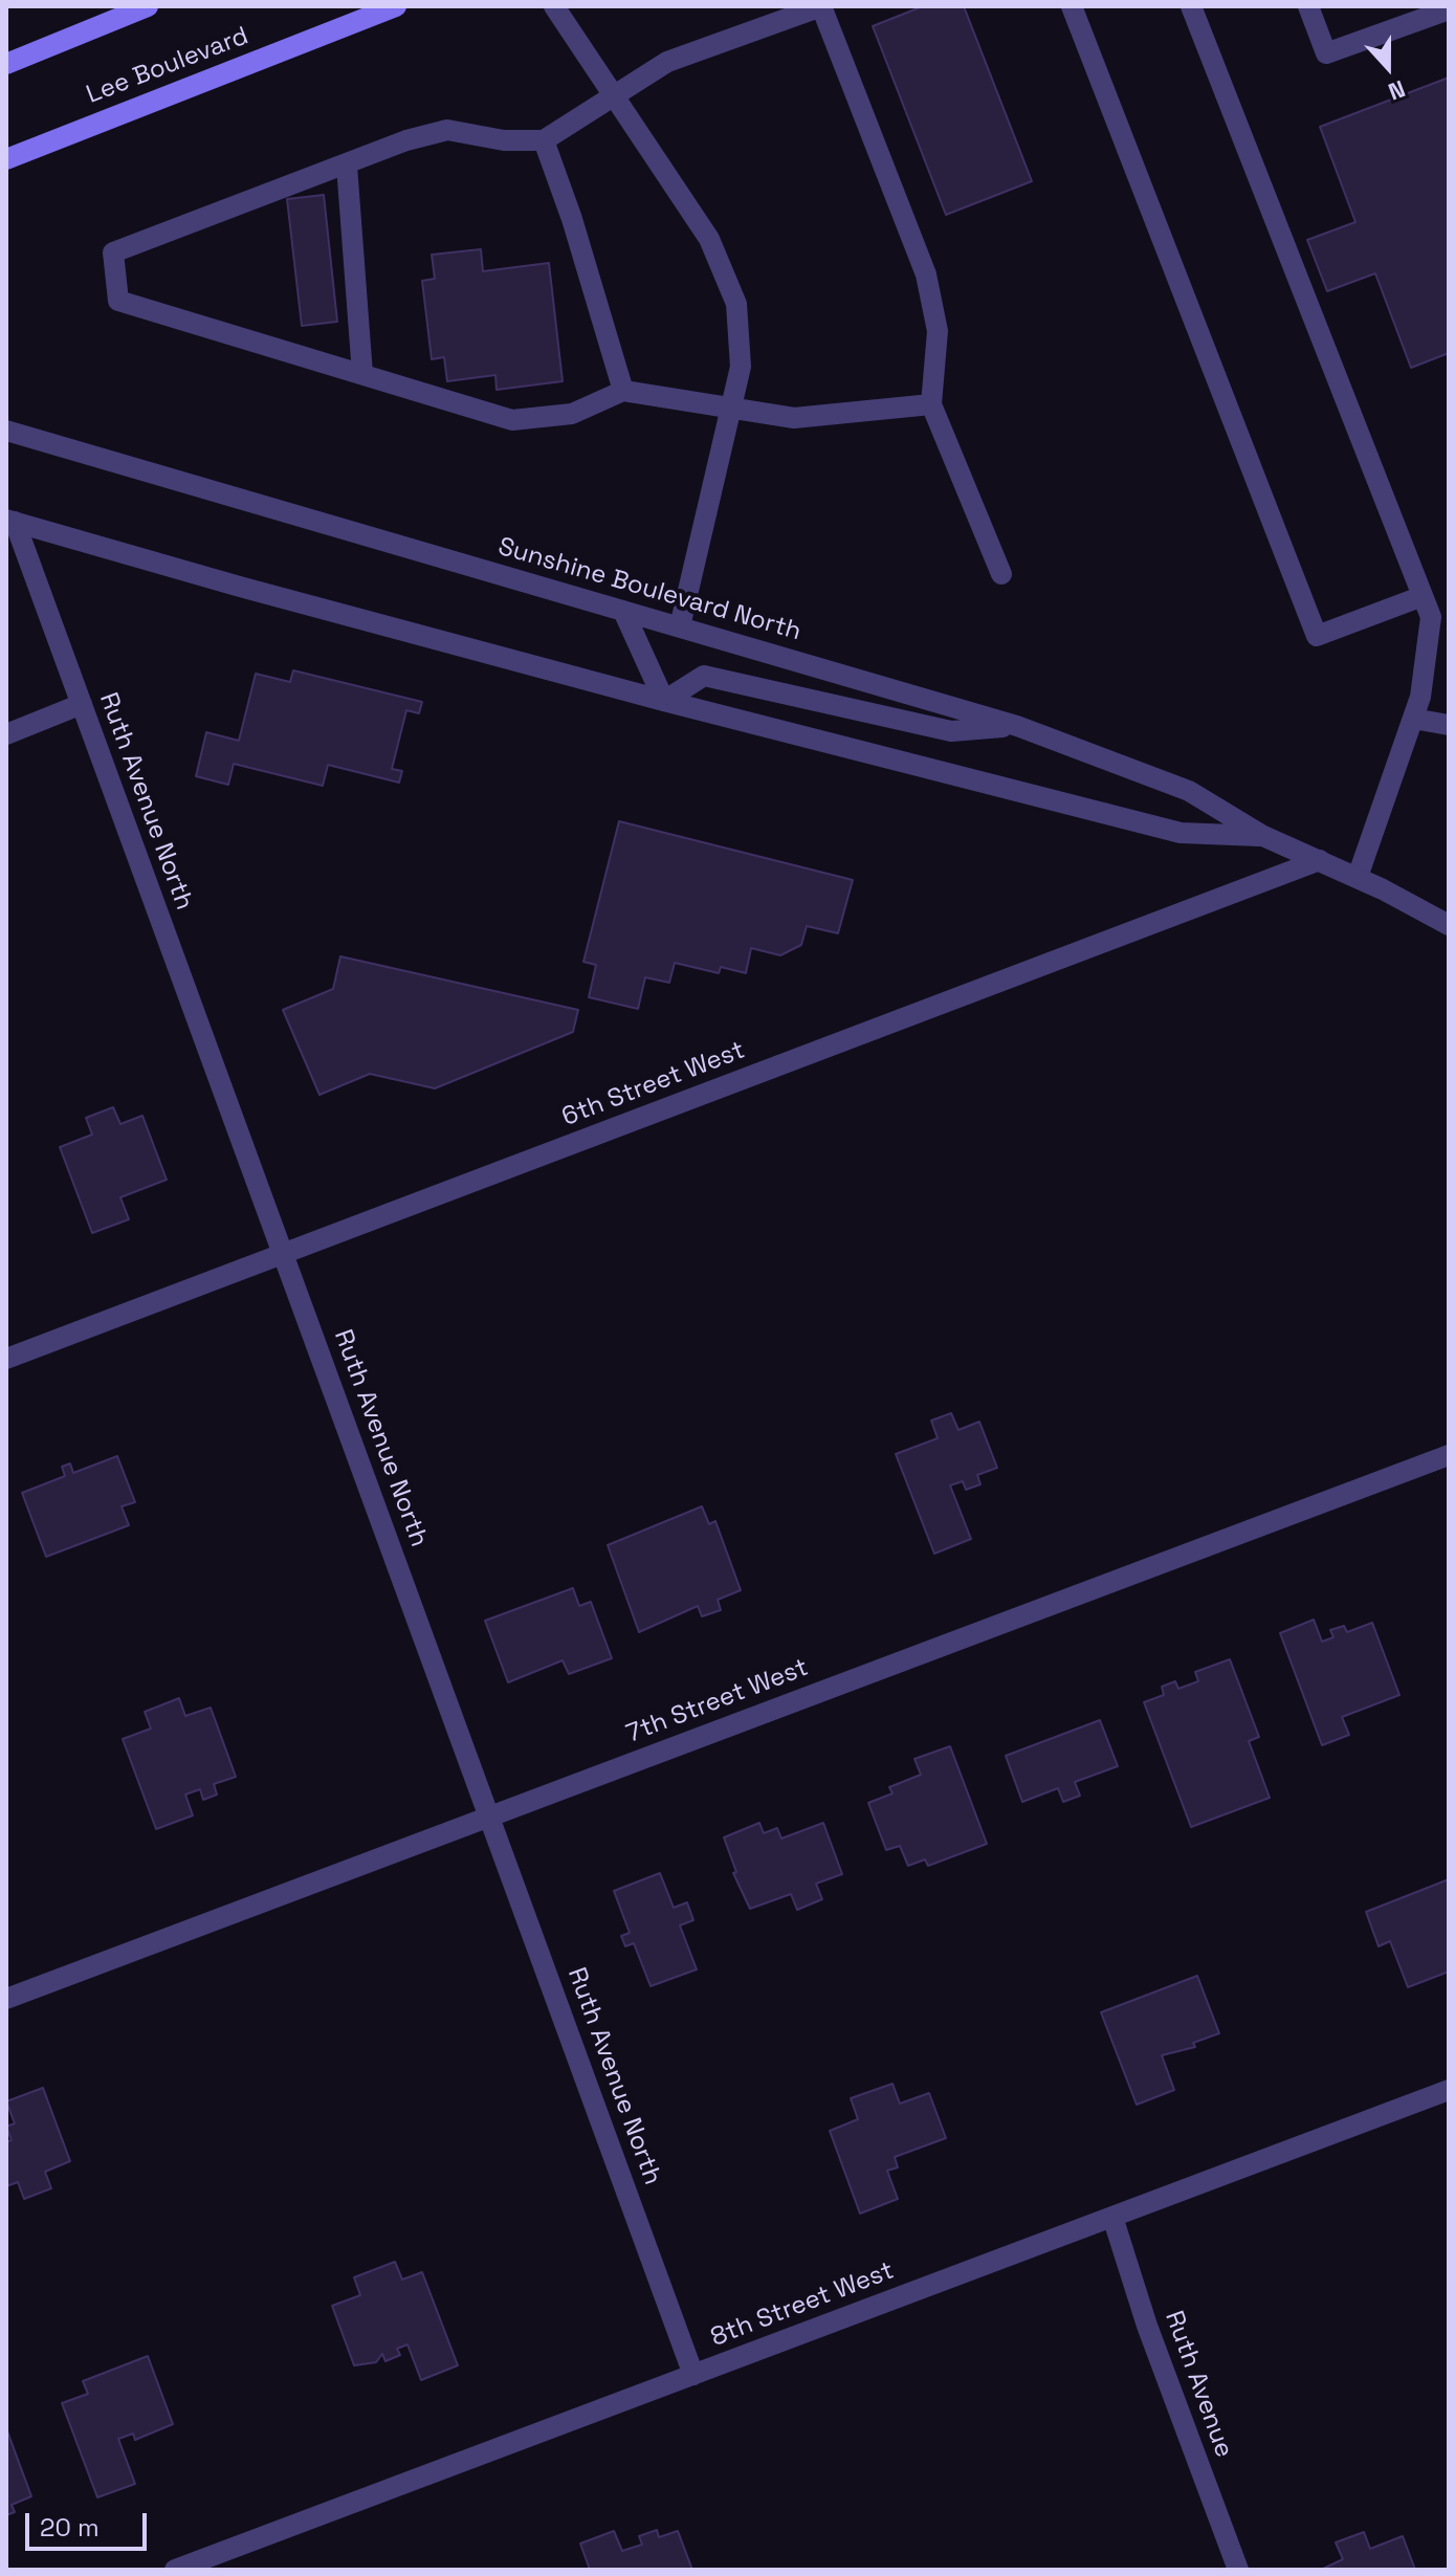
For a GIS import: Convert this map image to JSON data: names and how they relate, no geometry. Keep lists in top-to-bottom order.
{
  "streets": {
    "main road": ["Lee Boulevard"],
    "street": [
      "Sunshine Boulevard North",
      "Ruth Avenue North",
      "6th Street West",
      "7th Street West",
      "8th Street West",
      "Ruth Avenue"
    ]
  },
  "crossings": [
    ["Sunshine Boulevard North", "Ruth Avenue North"],
    ["Sunshine Boulevard North", "6th Street West"],
    ["Ruth Avenue North", "6th Street West"],
    ["Ruth Avenue North", "7th Street West"],
    ["Ruth Avenue North", "8th Street West"],
    ["8th Street West", "Ruth Avenue"]
  ],
  "scale_bar": "20 m",
  "north": "bottom"
}
